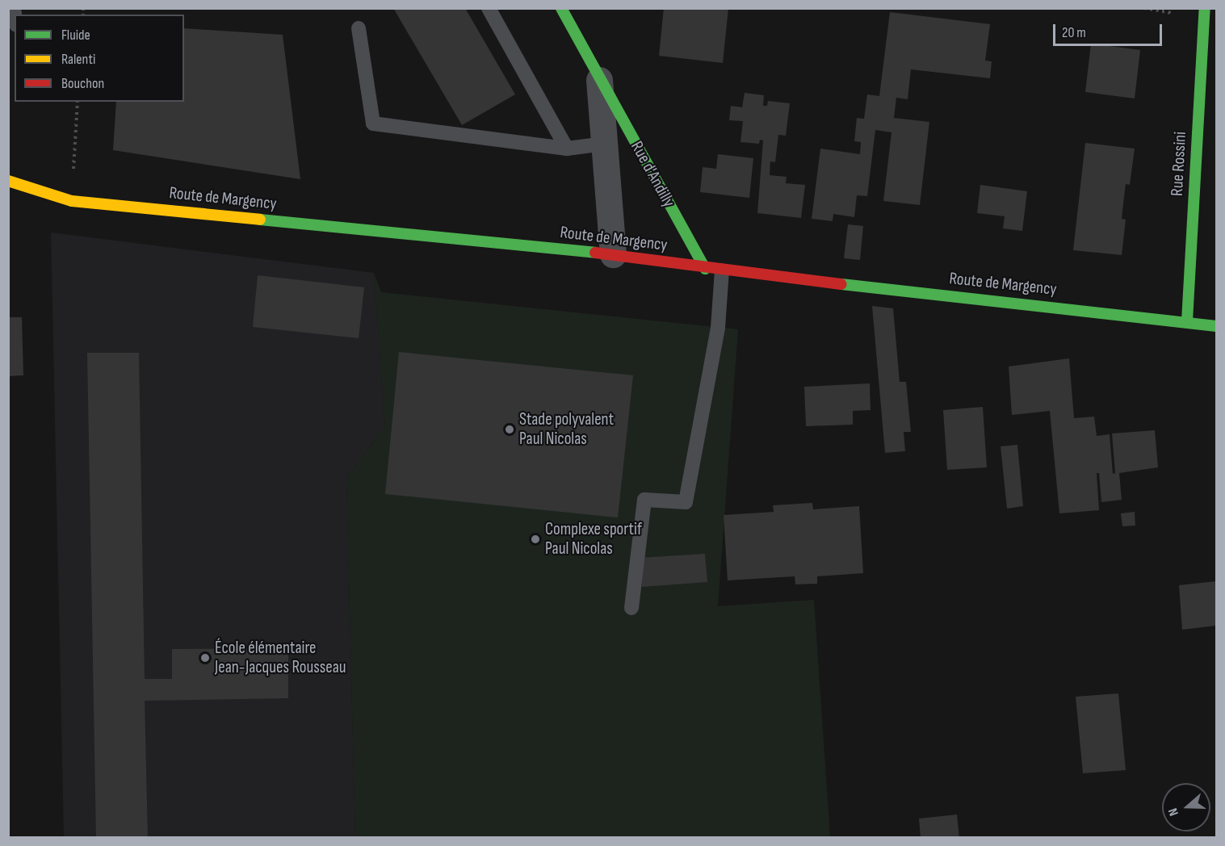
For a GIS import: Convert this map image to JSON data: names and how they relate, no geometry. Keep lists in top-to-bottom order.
{
  "streets": {
    "main road": ["Rue Rossini", "Rue d'Andilly", "Route de Margency"]
  },
  "crossings": [
    ["Rue Rossini", "Route de Margency"],
    ["Rue d'Andilly", "Route de Margency"]
  ],
  "places": ["Stade polyvalent Paul Nicolas", "Complexe sportif Paul Nicolas", "École élémentaire Jean-Jacques Rousseau"],
  "legend": ["Fluide", "Ralenti", "Bouchon"],
  "scale_bar": "20 m",
  "north": "left"
}
